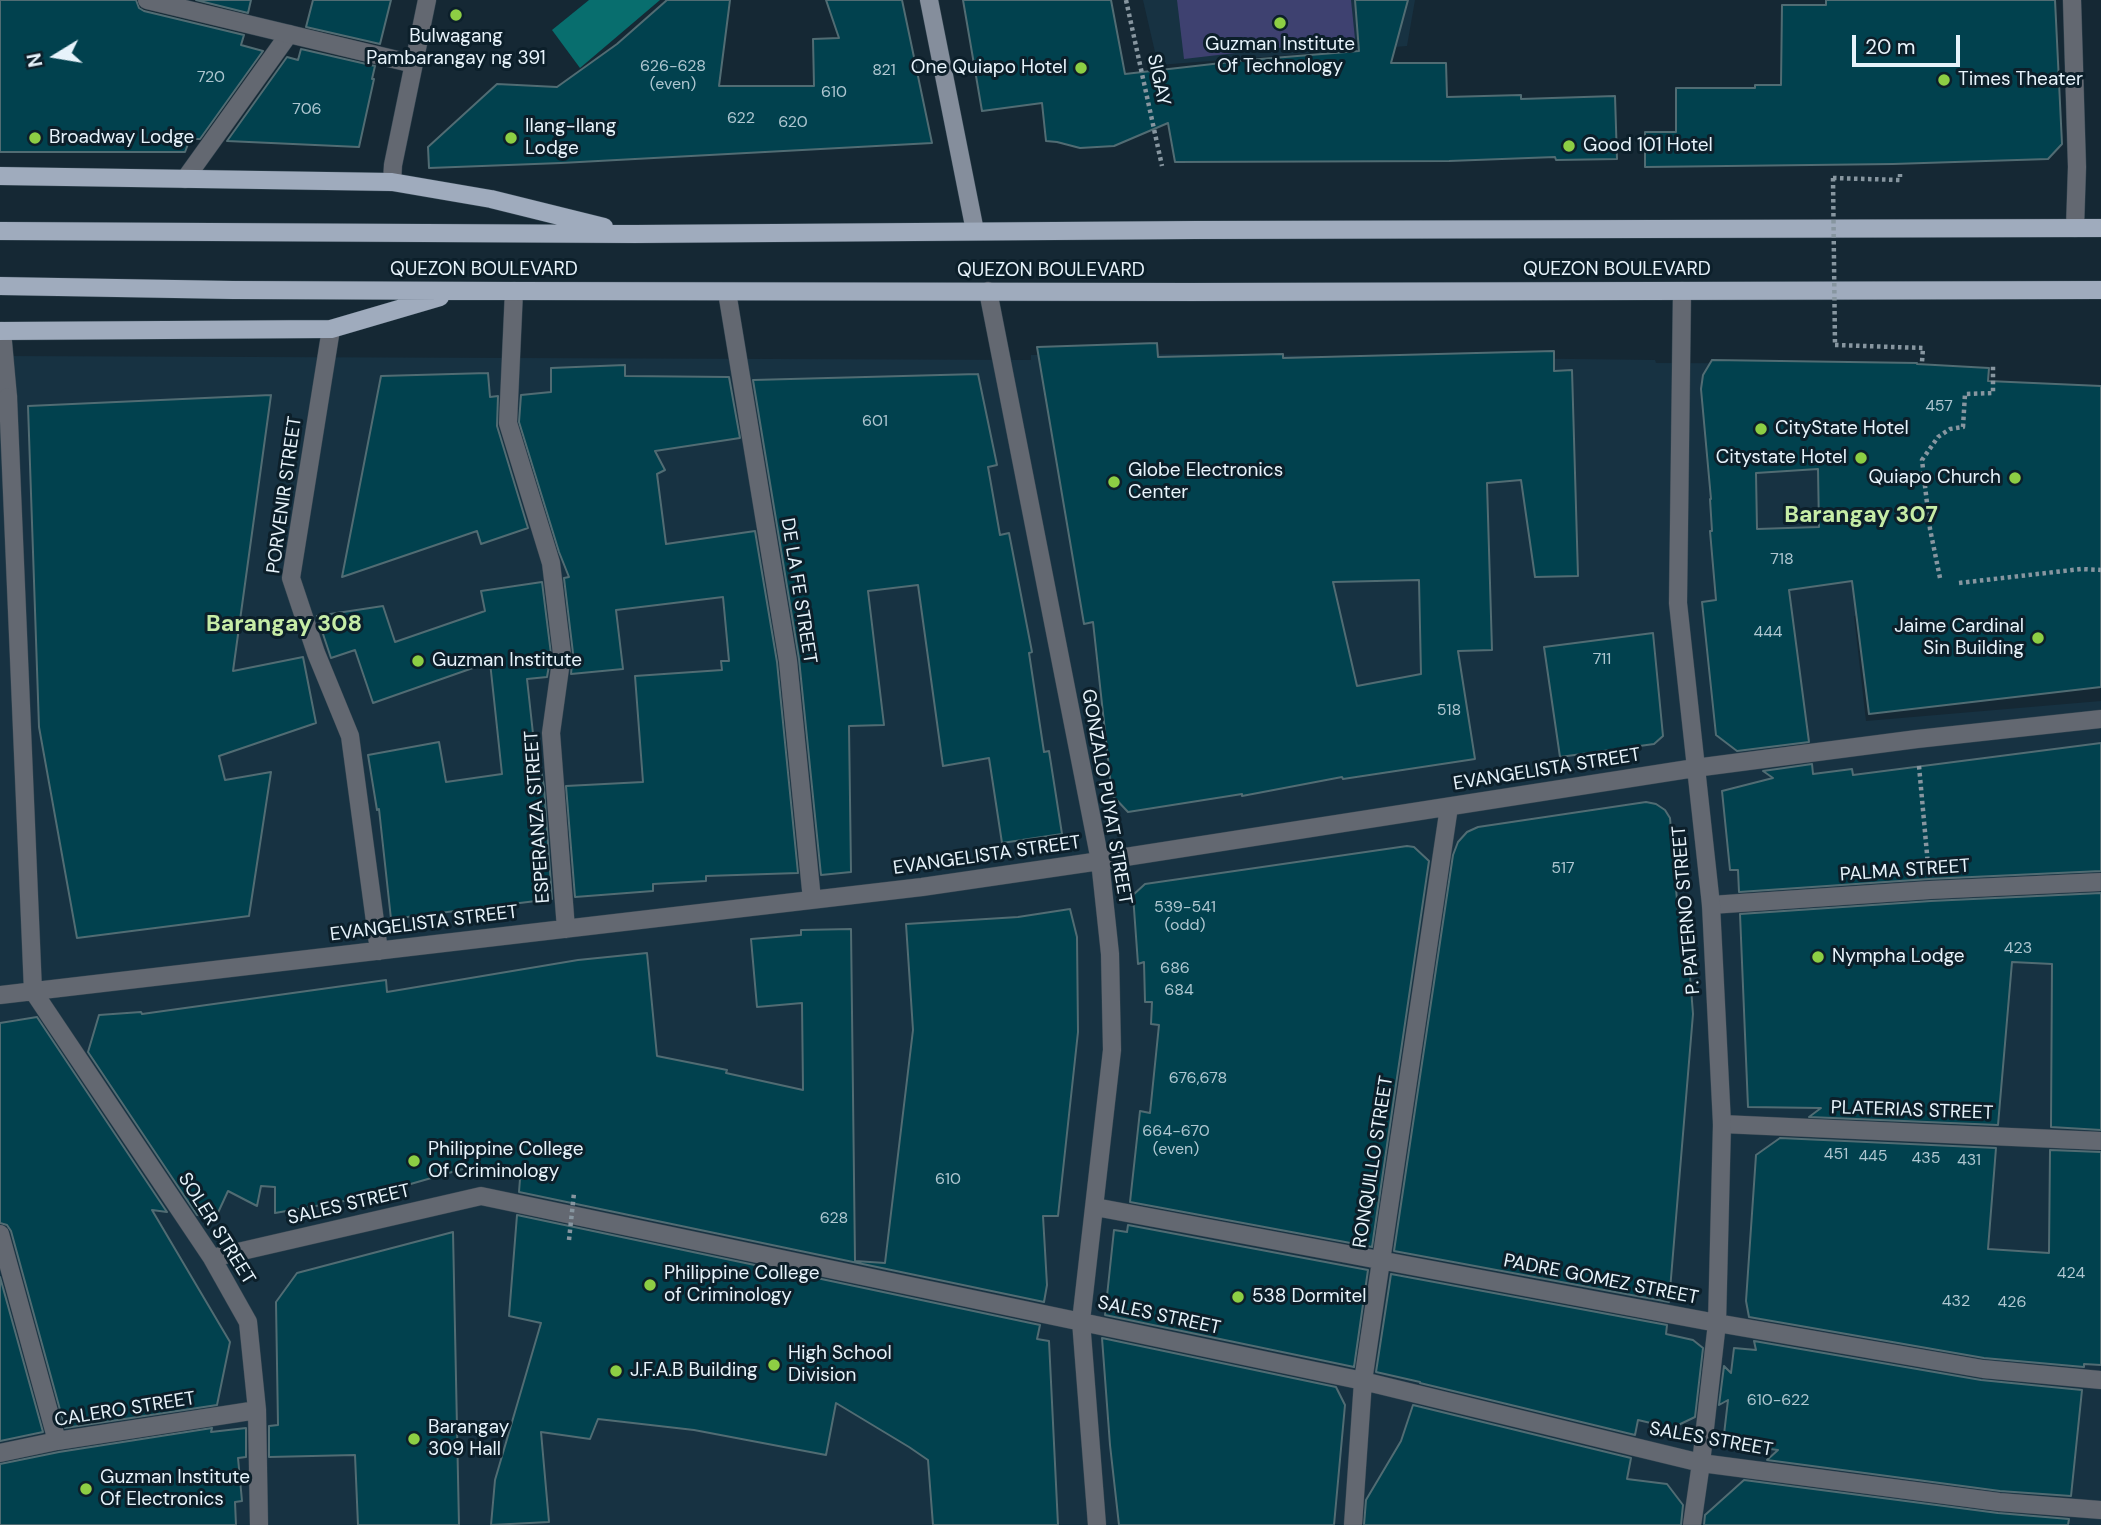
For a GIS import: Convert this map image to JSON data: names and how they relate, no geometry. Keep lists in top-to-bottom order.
{
  "streets": {
    "main road": ["QUEZON BOULEVARD"],
    "street": [
      "PORVENIR STREET",
      "DE LA FE STREET",
      "EVANGELISTA STREET",
      "GONZALO PUYAT STREET",
      "ESPERANZA STREET",
      "PALMA STREET",
      "P. PATERNO STREET",
      "PLATERIAS STREET",
      "RONQUILLO STREET",
      "SALES STREET",
      "SOLER STREET",
      "PADRE GOMEZ STREET",
      "CALERO STREET"
    ],
    "path": ["SIGAY"]
  },
  "crossings": [
    ["QUEZON BOULEVARD", "DE LA FE STREET"],
    ["QUEZON BOULEVARD", "GONZALO PUYAT STREET"],
    ["QUEZON BOULEVARD", "ESPERANZA STREET"],
    ["QUEZON BOULEVARD", "P. PATERNO STREET"],
    ["PORVENIR STREET", "EVANGELISTA STREET"],
    ["DE LA FE STREET", "EVANGELISTA STREET"],
    ["EVANGELISTA STREET", "GONZALO PUYAT STREET"],
    ["EVANGELISTA STREET", "ESPERANZA STREET"],
    ["EVANGELISTA STREET", "P. PATERNO STREET"],
    ["EVANGELISTA STREET", "RONQUILLO STREET"],
    ["EVANGELISTA STREET", "SOLER STREET"],
    ["GONZALO PUYAT STREET", "SALES STREET"],
    ["GONZALO PUYAT STREET", "PADRE GOMEZ STREET"],
    ["PALMA STREET", "P. PATERNO STREET"],
    ["P. PATERNO STREET", "PLATERIAS STREET"],
    ["P. PATERNO STREET", "SALES STREET"],
    ["P. PATERNO STREET", "PADRE GOMEZ STREET"],
    ["RONQUILLO STREET", "SALES STREET"],
    ["RONQUILLO STREET", "PADRE GOMEZ STREET"],
    ["SALES STREET", "SOLER STREET"],
    ["SOLER STREET", "CALERO STREET"]
  ],
  "districts": ["Barangay 307", "Barangay 308"],
  "places": [
    "Bulwagang Pambarangay ng 391",
    "Guzman Institute Of Technology",
    "One Quiapo Hotel",
    "Times Theater",
    "Broadway Lodge",
    "Ilang-Ilang Lodge",
    "Good 101 Hotel",
    "CityState Hotel",
    "Citystate Hotel",
    "Quiapo Church",
    "Globe Electronics Center",
    "Jaime Cardinal Sin Building",
    "Guzman Institute",
    "Nympha Lodge",
    "Philippine College Of Criminology",
    "Philippine College of Criminology",
    "538 Dormitel",
    "High School Division",
    "J.F.A.B Building",
    "Barangay 309 Hall",
    "Guzman Institute Of Electronics"
  ],
  "house_numbers": [
    "626-628 (even)",
    "821",
    "720",
    "610",
    "706",
    "622",
    "620",
    "457",
    "601",
    "718",
    "444",
    "711",
    "518",
    "517",
    "539-541 (odd)",
    "423",
    "686",
    "684",
    "676,678",
    "664-670 (even)",
    "451",
    "445",
    "435",
    "431",
    "610",
    "628",
    "424",
    "432",
    "426",
    "610-622"
  ],
  "scale_bar": "20 m",
  "north": "left"
}
